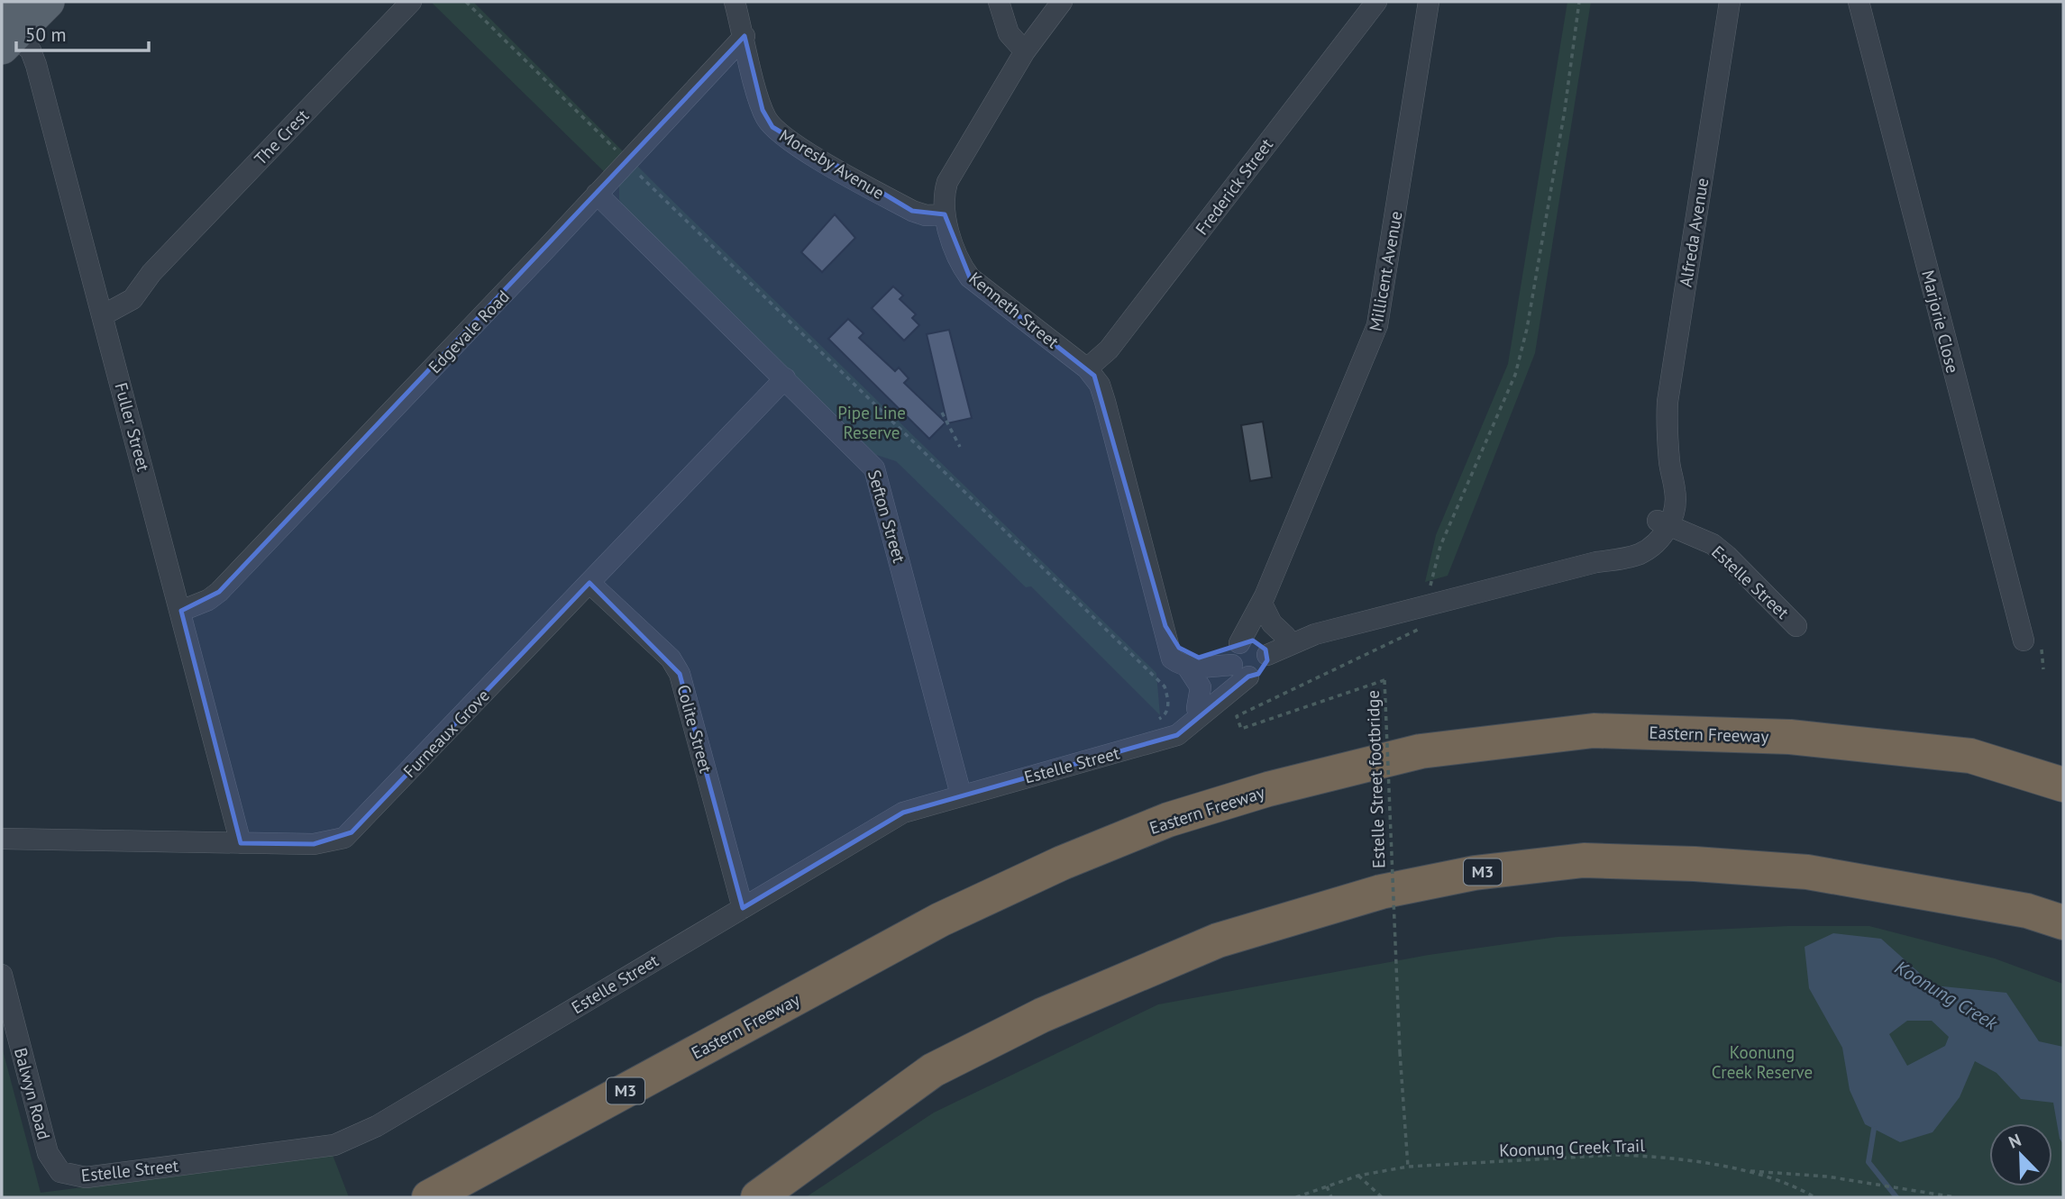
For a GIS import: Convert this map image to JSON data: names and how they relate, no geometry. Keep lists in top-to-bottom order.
{
  "streets": {
    "highway": ["Eastern Freeway", "M3"],
    "street": [
      "The Crest",
      "Moresby Avenue",
      "Frederick Street",
      "Alfreda Avenue",
      "Millicent Avenue",
      "Kenneth Street",
      "Marjorie Close",
      "Edgevale Road",
      "Fuller Street",
      "Sefton Street",
      "Estelle Street",
      "Colite Street",
      "Furneaux Grove",
      "Balwyn Road"
    ],
    "path": ["Estelle Street footbridge", "Koonung Creek Trail"]
  },
  "crossings": [
    ["The Crest", "Fuller Street"],
    ["Moresby Avenue", "Kenneth Street"],
    ["Moresby Avenue", "Edgevale Road"],
    ["Frederick Street", "Kenneth Street"],
    ["Alfreda Avenue", "Estelle Street"],
    ["Millicent Avenue", "Kenneth Street"],
    ["Millicent Avenue", "Estelle Street"],
    ["Kenneth Street", "Estelle Street"],
    ["Edgevale Road", "Fuller Street"],
    ["Edgevale Road", "Sefton Street"],
    ["Fuller Street", "Furneaux Grove"],
    ["Sefton Street", "Estelle Street"],
    ["Sefton Street", "Furneaux Grove"],
    ["Estelle Street", "Colite Street"],
    ["Estelle Street", "Estelle Street footbridge"],
    ["Estelle Street", "Balwyn Road"],
    ["Colite Street", "Furneaux Grove"],
    ["Estelle Street footbridge", "Koonung Creek Trail"]
  ],
  "water": ["Koonung Creek"],
  "parks": ["Pipe Line Reserve", "Koonung Creek Reserve"],
  "scale_bar": "50 m",
  "north": "top left"
}
